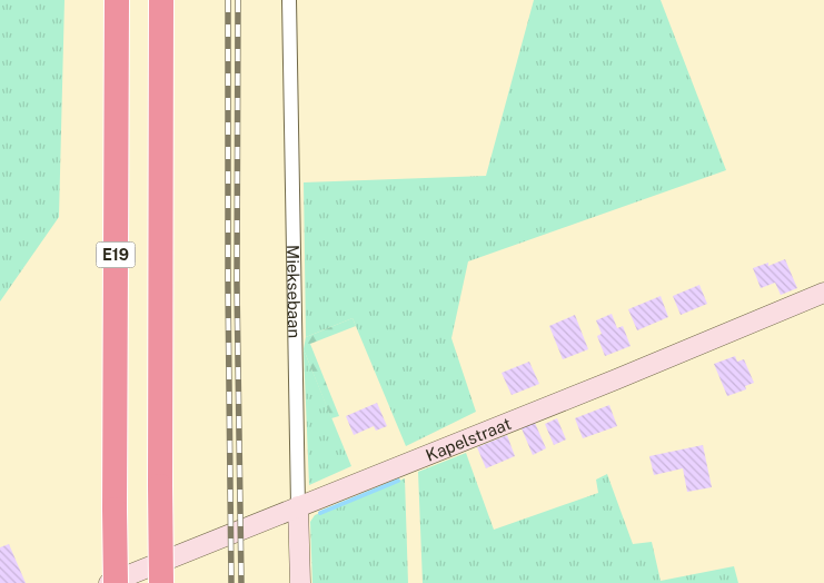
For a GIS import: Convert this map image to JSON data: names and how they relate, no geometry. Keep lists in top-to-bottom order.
{
  "streets": {
    "highway": ["E19"],
    "street": ["Mieksebaan", "Kapelstraat"]
  },
  "crossings": [
    ["Mieksebaan", "Kapelstraat"]
  ]
}
